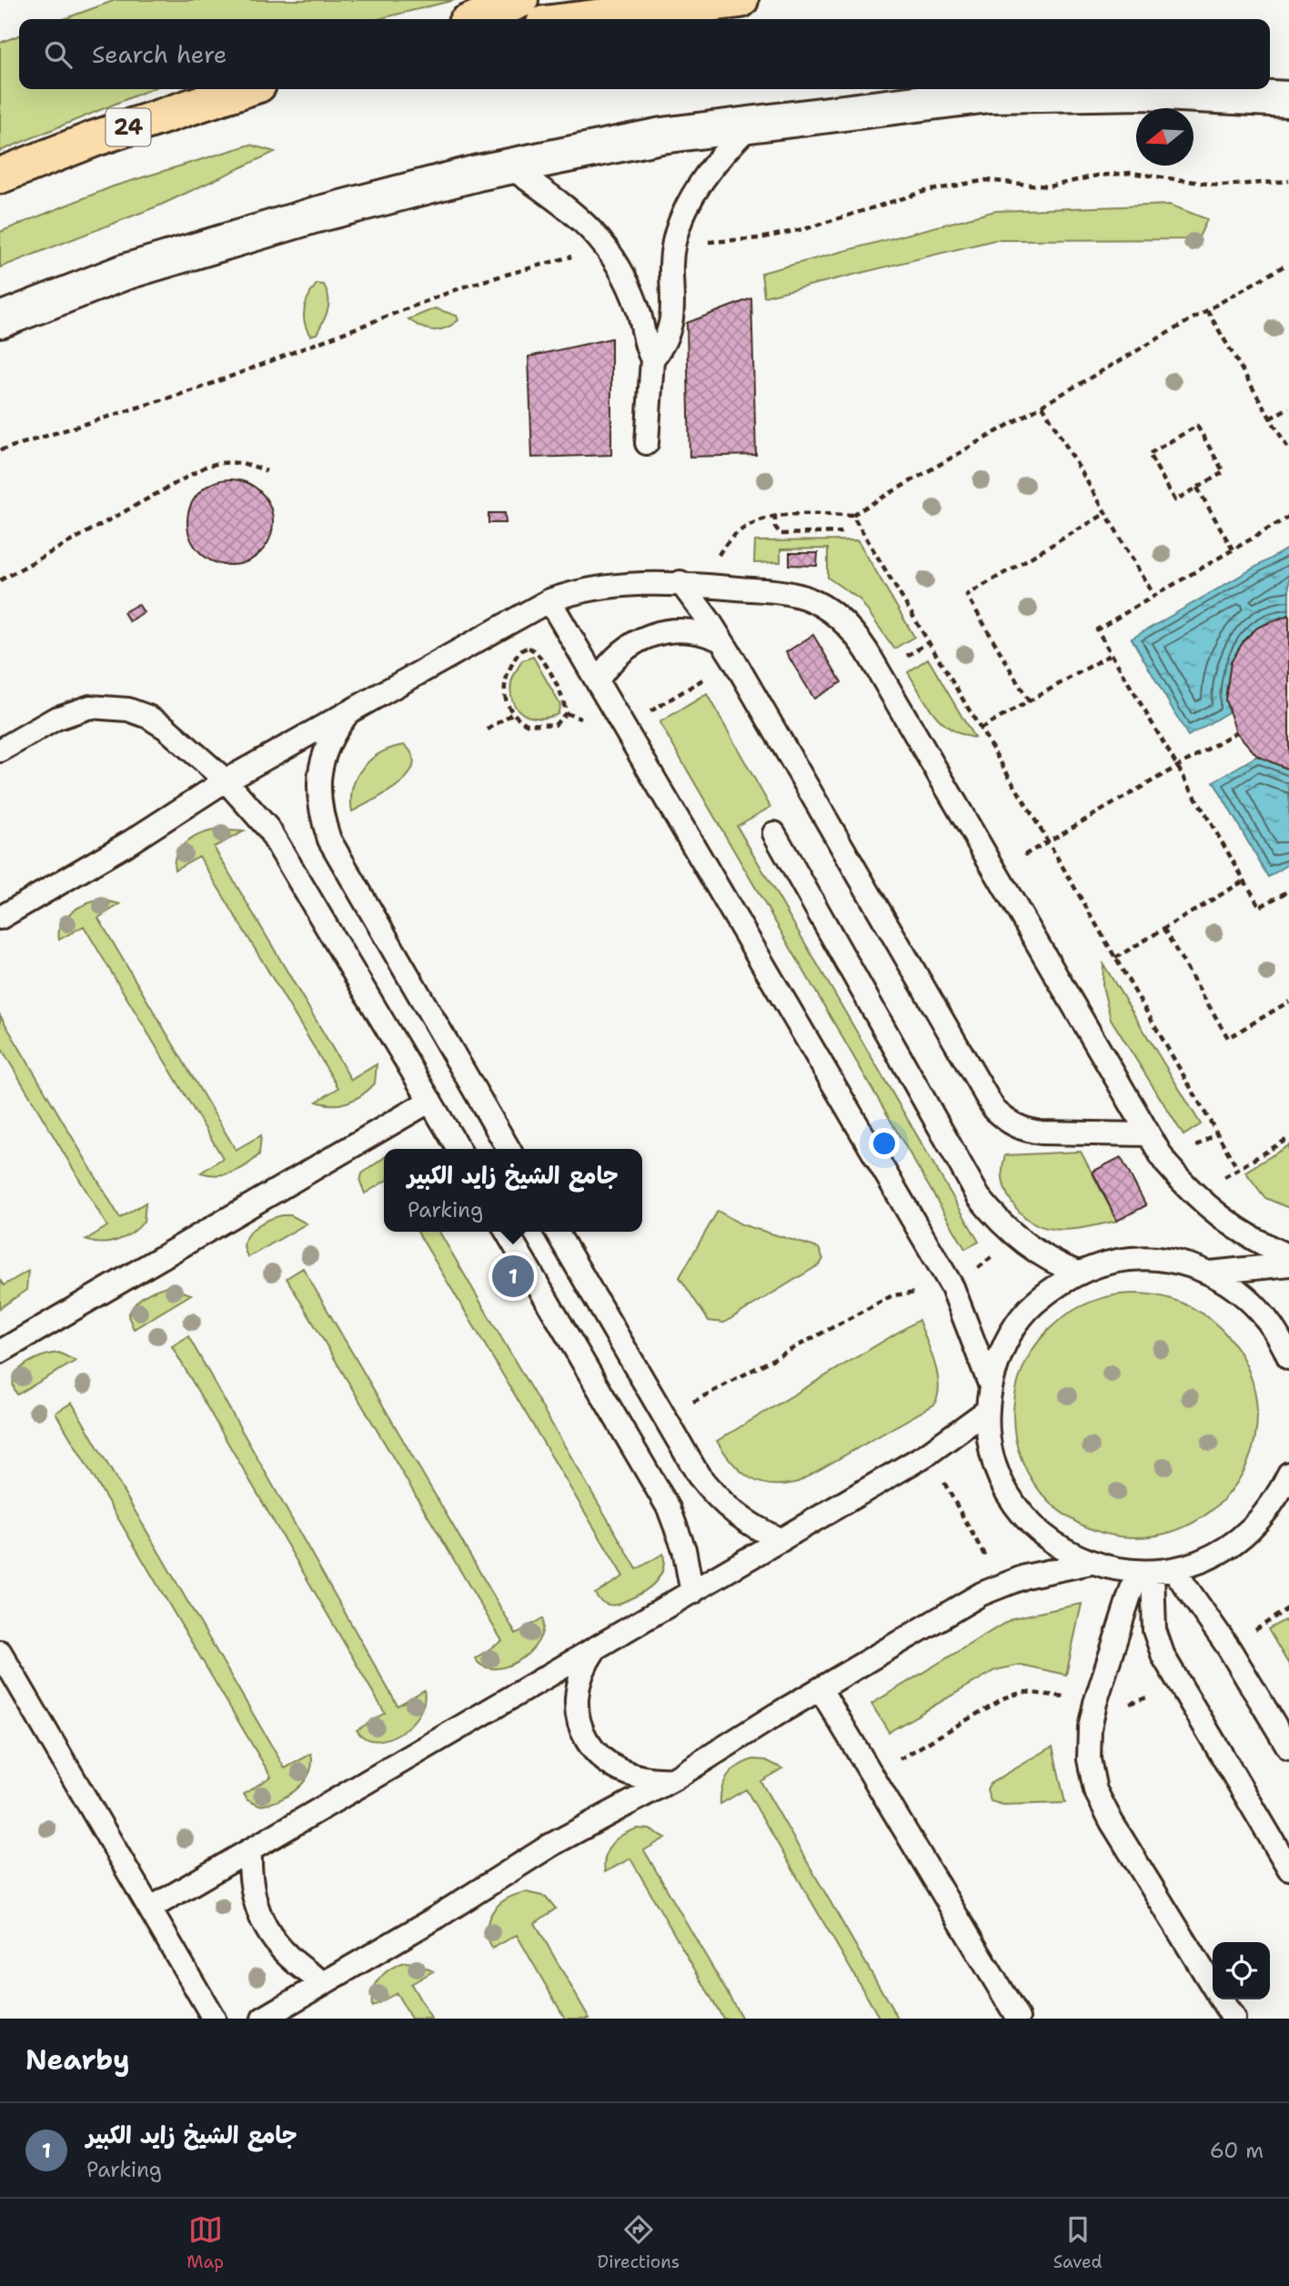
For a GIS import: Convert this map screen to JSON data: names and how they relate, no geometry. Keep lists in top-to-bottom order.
{
  "streets": {
    "highway": ["24"]
  },
  "north": "left",
  "page": {
    "search": "Search here",
    "popup": ["جامع الشيخ زايد الكبير", "Parking"],
    "pins": "1",
    "heading": "Nearby",
    "list": [
      {
        "mark": "1",
        "name": "جامع الشيخ زايد الكبير",
        "note": "Parking",
        "value": "60 m"
      }
    ],
    "nav": ["Map", "Directions", "Saved"]
  }
}
